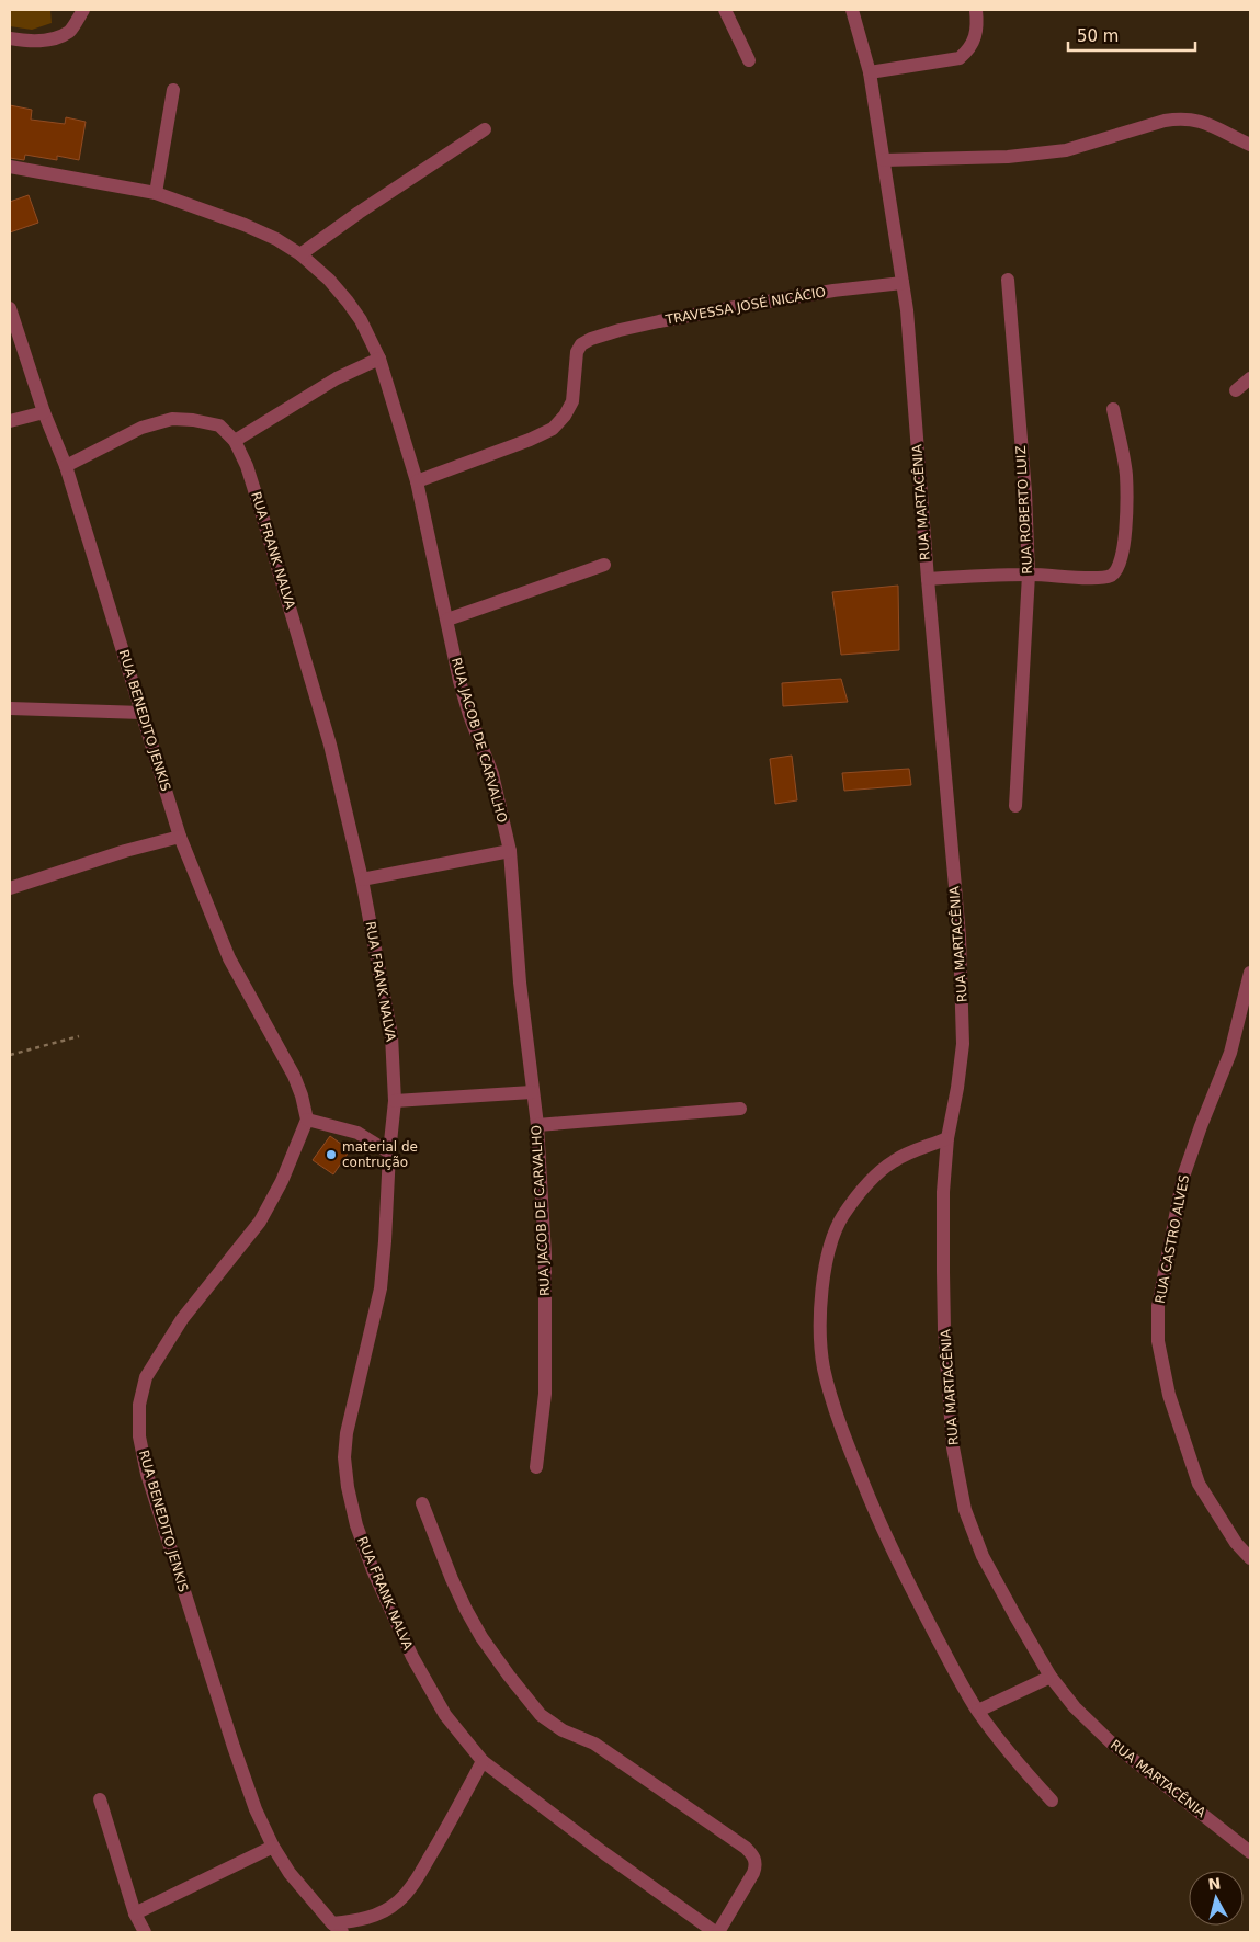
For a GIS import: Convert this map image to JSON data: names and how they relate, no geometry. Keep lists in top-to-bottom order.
{
  "streets": {
    "street": [
      "TRAVESSA JOSÉ NICÁCIO",
      "RUA MARTACÊNIA",
      "RUA ROBERTO LUIZ",
      "RUA FRANK NALVA",
      "RUA BENEDITO JENKIS",
      "RUA JACOB DE CARVALHO",
      "RUA CASTRO ALVES"
    ]
  },
  "crossings": [
    ["TRAVESSA JOSÉ NICÁCIO", "RUA MARTACÊNIA"],
    ["TRAVESSA JOSÉ NICÁCIO", "RUA JACOB DE CARVALHO"],
    ["RUA FRANK NALVA", "RUA BENEDITO JENKIS"]
  ],
  "places": ["material de contrução"],
  "scale_bar": "50 m",
  "north": "top"
}
